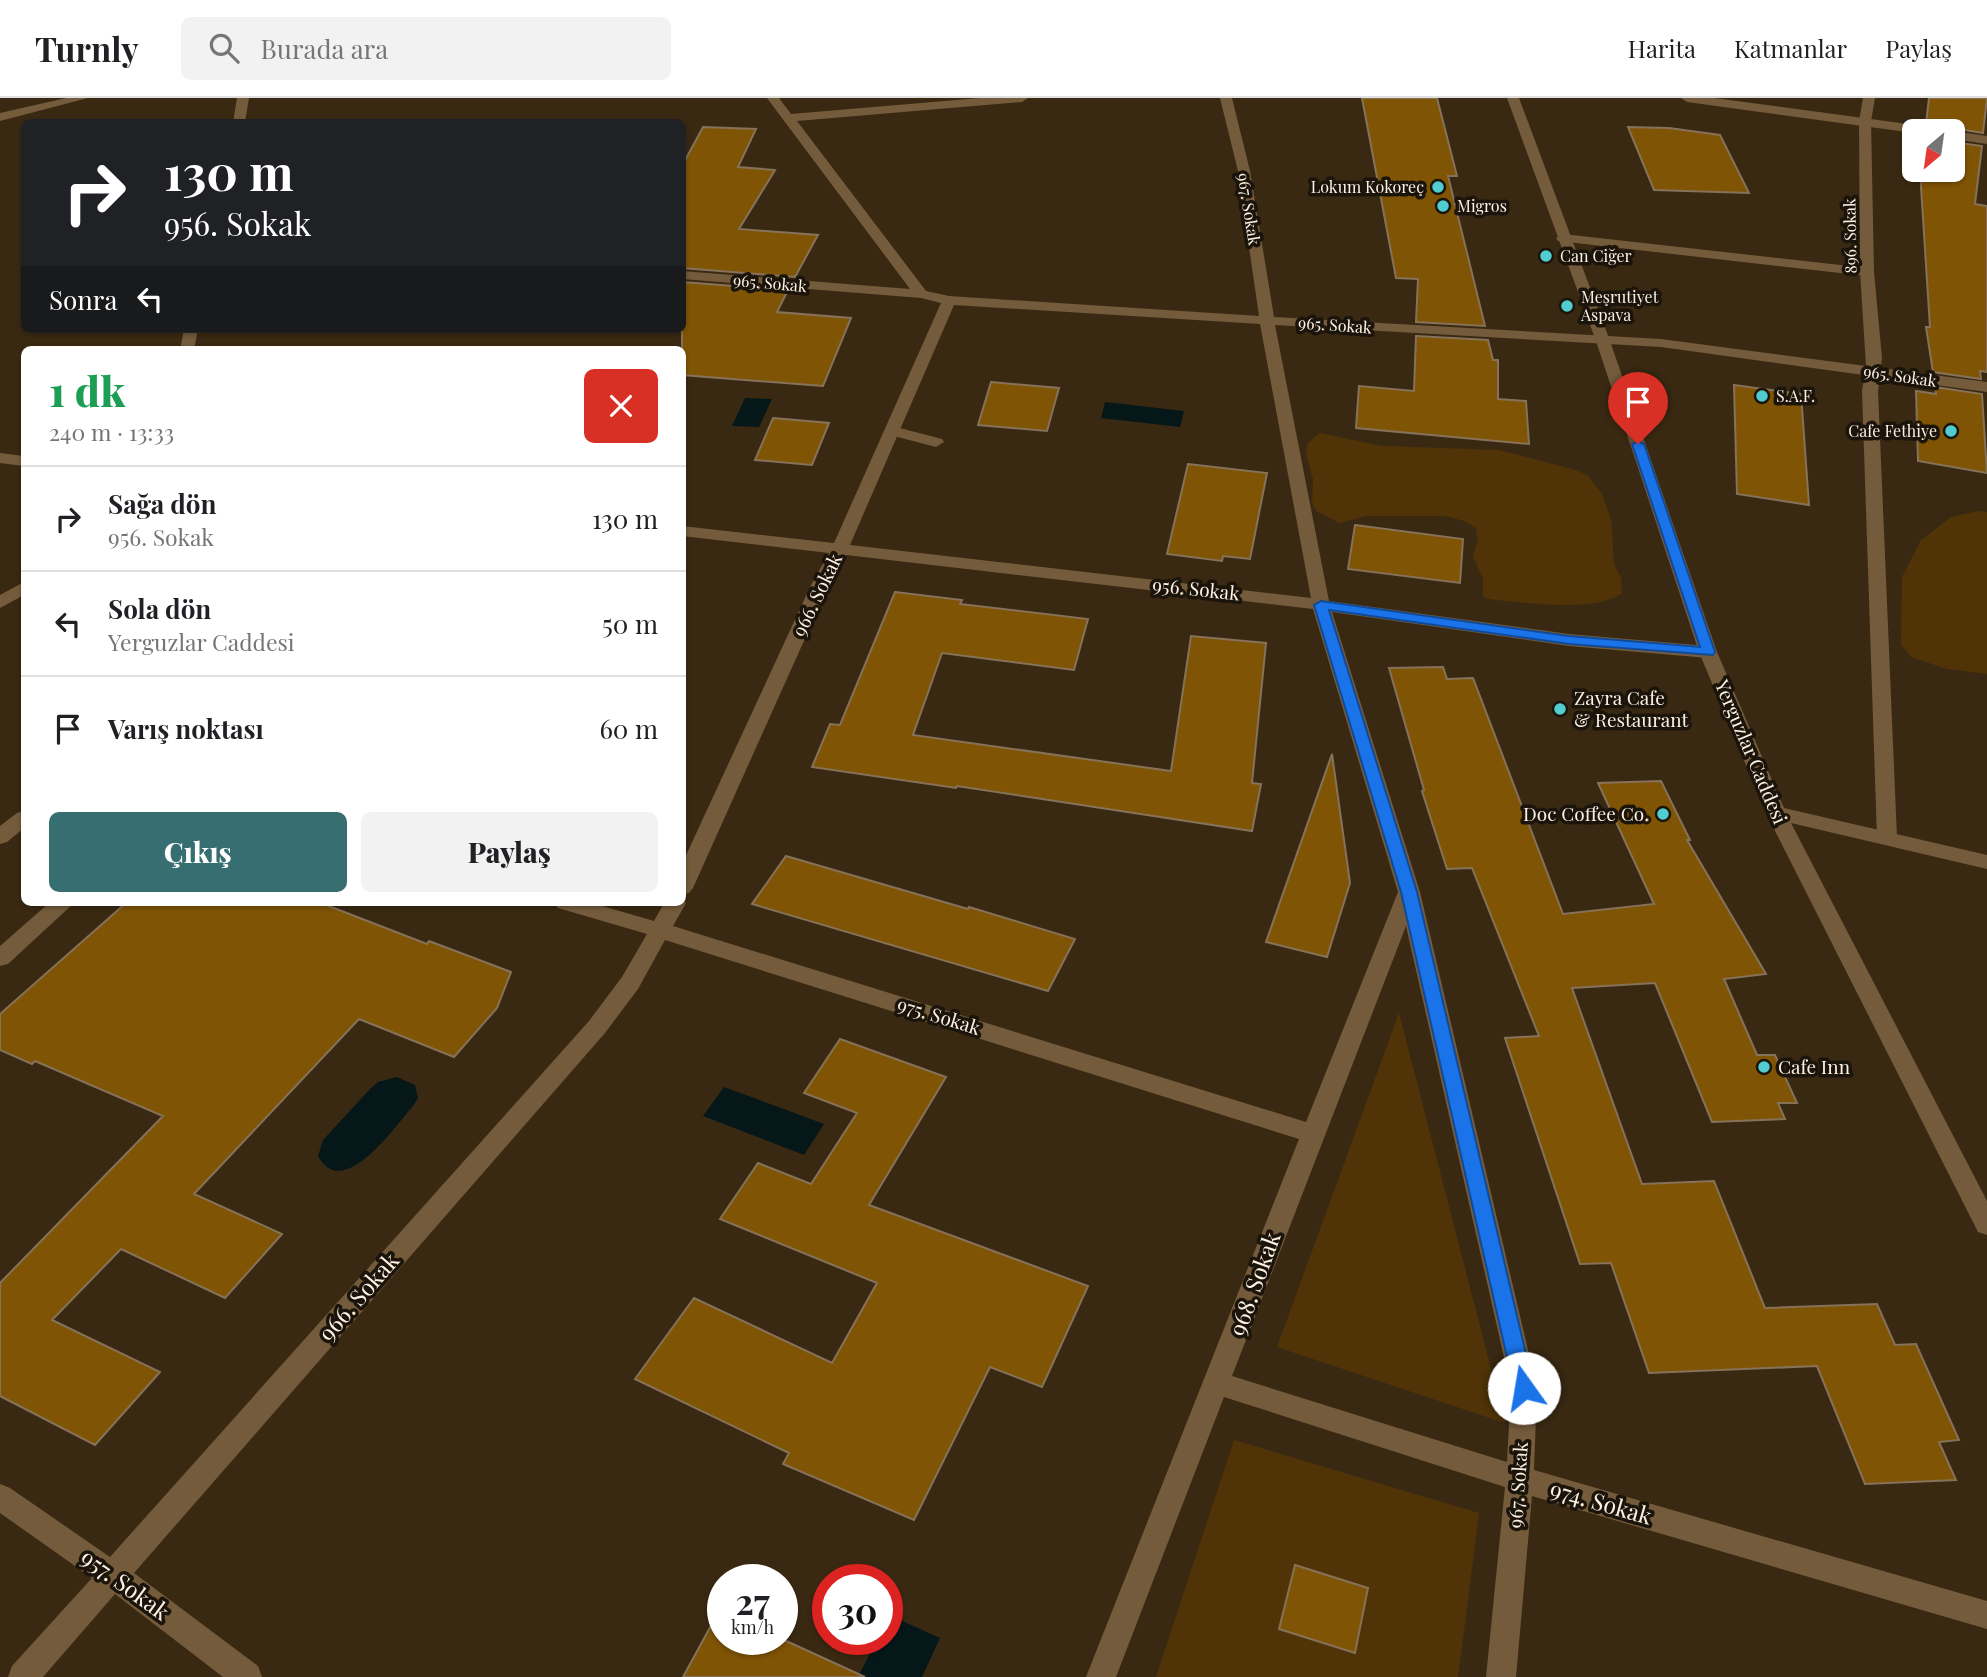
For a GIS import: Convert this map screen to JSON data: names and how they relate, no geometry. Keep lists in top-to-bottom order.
{
  "streets": {
    "street": [
      "967. Sokak",
      "896. Sokak",
      "965. Sokak",
      "956. Sokak",
      "966. Sokak",
      "Yerguzlar Caddesi",
      "975. Sokak",
      "968. Sokak",
      "974. Sokak",
      "957. Sokak"
    ]
  },
  "crossings": [
    ["967. Sokak", "965. Sokak"],
    ["967. Sokak", "956. Sokak"],
    ["967. Sokak", "968. Sokak"],
    ["967. Sokak", "974. Sokak"],
    ["896. Sokak", "965. Sokak"],
    ["965. Sokak", "966. Sokak"],
    ["965. Sokak", "Yerguzlar Caddesi"],
    ["956. Sokak", "966. Sokak"],
    ["956. Sokak", "Yerguzlar Caddesi"],
    ["966. Sokak", "975. Sokak"],
    ["966. Sokak", "957. Sokak"],
    ["975. Sokak", "968. Sokak"],
    ["968. Sokak", "974. Sokak"]
  ],
  "places": [
    "Lokum Kokoreç",
    "Migros",
    "Can Ciğer",
    "Meşrutiyet Aspava",
    "S.A.F.",
    "Cafe Fethiye",
    "Zayra Cafe & Restaurant",
    "Doc Coffee Co.",
    "Cafe Inn"
  ],
  "north": "bottom left",
  "page": {
    "header": "Turnly",
    "search": "Burada ara",
    "nav": ["Harita", "Katmanlar", "Paylaş"],
    "turn": ["130 m", "956. Sokak"],
    "then": "Sonra",
    "heading": ["1 dk", "240 m · 13:33"],
    "list": [
      {
        "name": "Sağa dön",
        "note": "956. Sokak",
        "value": "130 m"
      },
      {
        "name": "Sola dön",
        "note": "Yerguzlar Caddesi",
        "value": "50 m"
      },
      {
        "name": "Varış noktası",
        "value": "60 m"
      }
    ],
    "buttons": ["Çıkış", "Paylaş"],
    "speed": "27 km/h",
    "limit": "30"
  }
}
